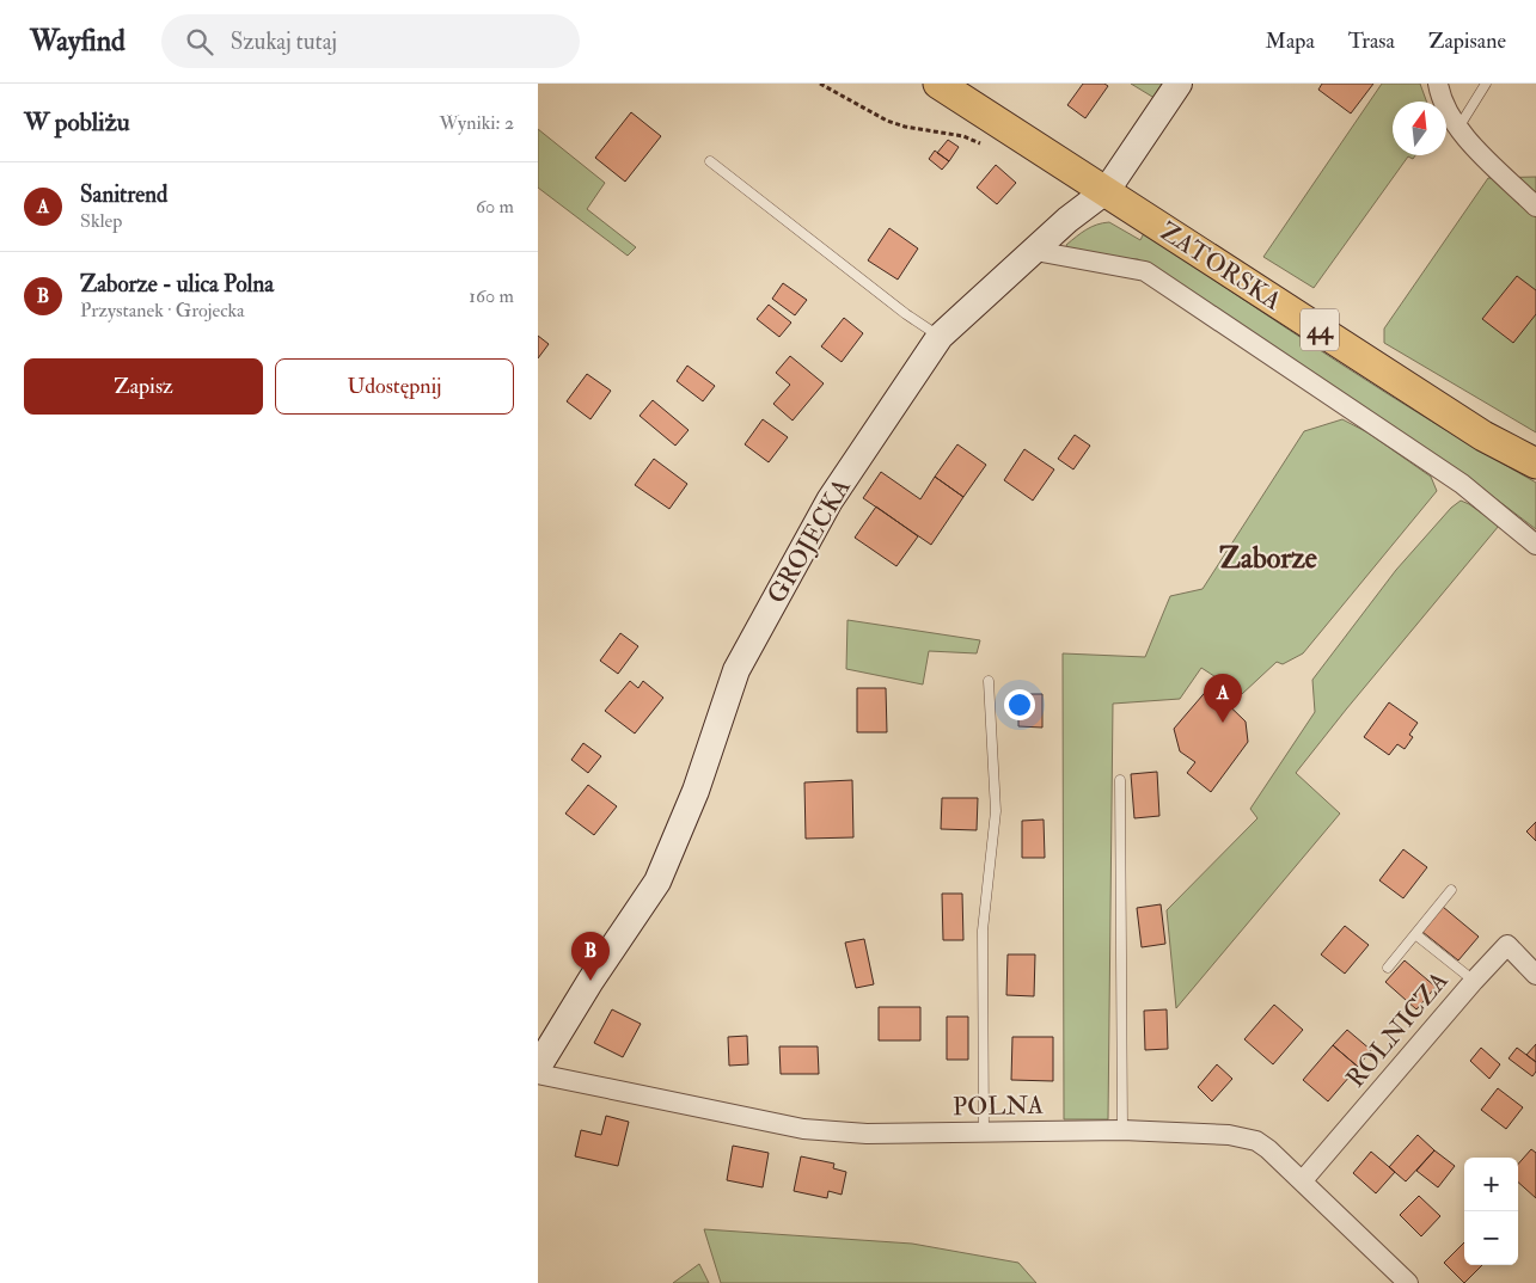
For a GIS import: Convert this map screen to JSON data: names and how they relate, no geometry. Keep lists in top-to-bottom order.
{
  "streets": {
    "main road": ["ZATORSKA", "44"],
    "street": ["GROJECKA", "ROLNICZA", "POLNA"]
  },
  "crossings": [
    ["ZATORSKA", "GROJECKA"],
    ["ROLNICZA", "POLNA"]
  ],
  "districts": ["Zaborze"],
  "north": "top",
  "page": {
    "header": "Wayfind",
    "search": "Szukaj tutaj",
    "nav": ["Mapa", "Trasa", "Zapisane"],
    "heading": ["W pobliżu", "Wyniki: 2"],
    "list": [
      {
        "mark": "A",
        "name": "Sanitrend",
        "note": "Sklep",
        "value": "60 m"
      },
      {
        "mark": "B",
        "name": "Zaborze - ulica Polna",
        "note": "Przystanek · Grojecka",
        "value": "160 m"
      }
    ],
    "buttons": ["Zapisz", "Udostępnij"],
    "pins": ["A", "B"],
    "map_buttons": ["+", "−"]
  }
}
